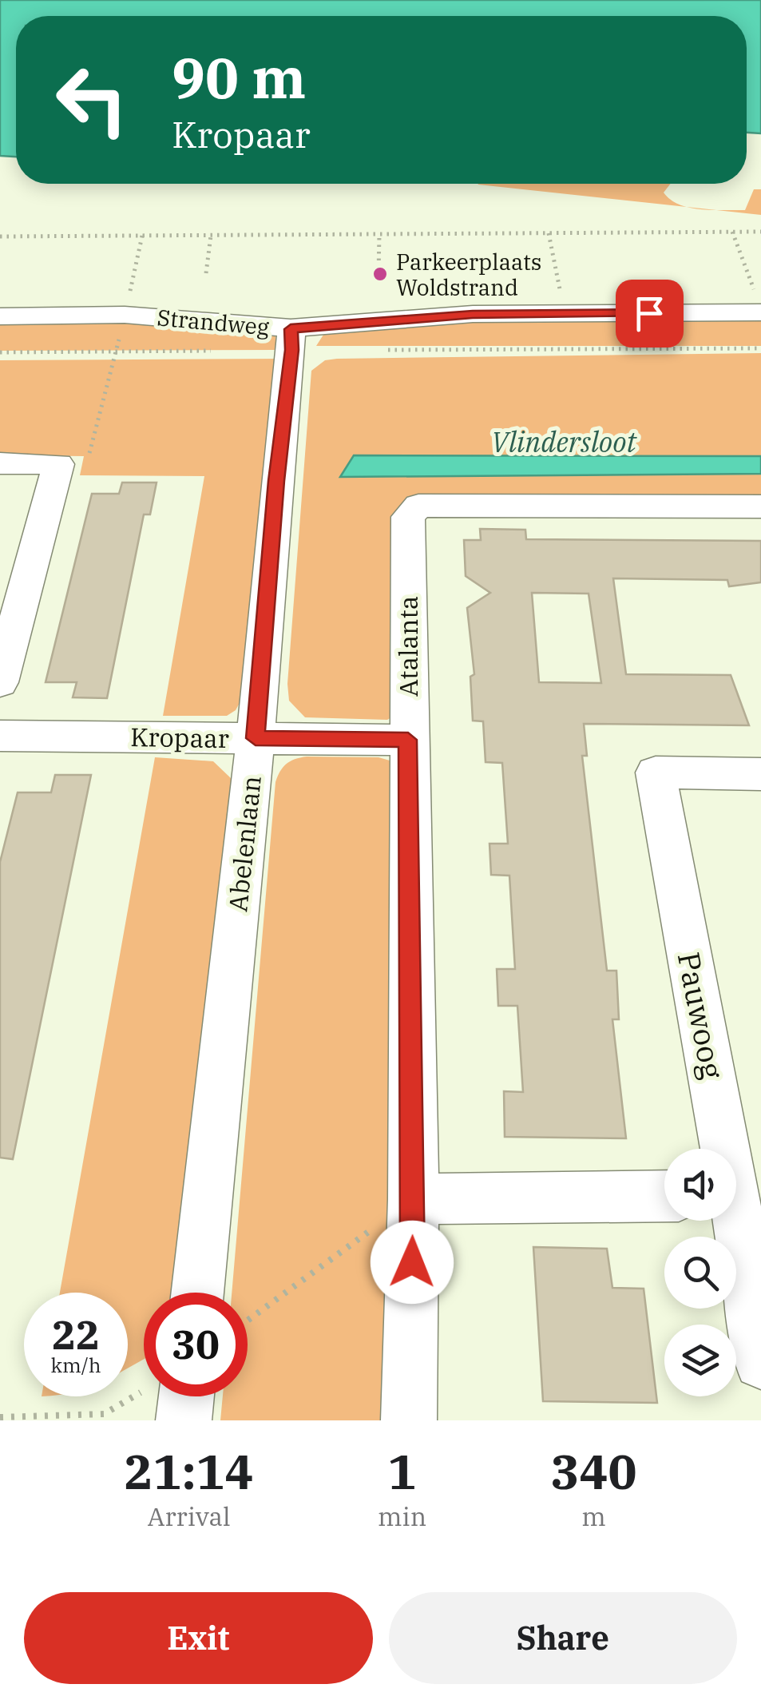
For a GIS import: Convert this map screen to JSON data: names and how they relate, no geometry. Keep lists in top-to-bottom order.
{
  "streets": {
    "street": [
      "Strandweg",
      "Atalanta",
      "Kropaar",
      "Abelenlaan",
      "Pauwoog"
    ]
  },
  "crossings": [
    ["Strandweg", "Abelenlaan"],
    ["Atalanta", "Kropaar"],
    ["Kropaar", "Abelenlaan"]
  ],
  "water": ["Vlindersloot"],
  "places": ["Parkeerplaats Woldstrand"],
  "page": {
    "turn": ["90 m", "Kropaar"],
    "speed": "22 km/h",
    "limit": "30",
    "eta": [
      "21:14",
      "Arrival",
      "1",
      "min",
      "340",
      "m"
    ],
    "buttons": ["Exit", "Share"]
  }
}
